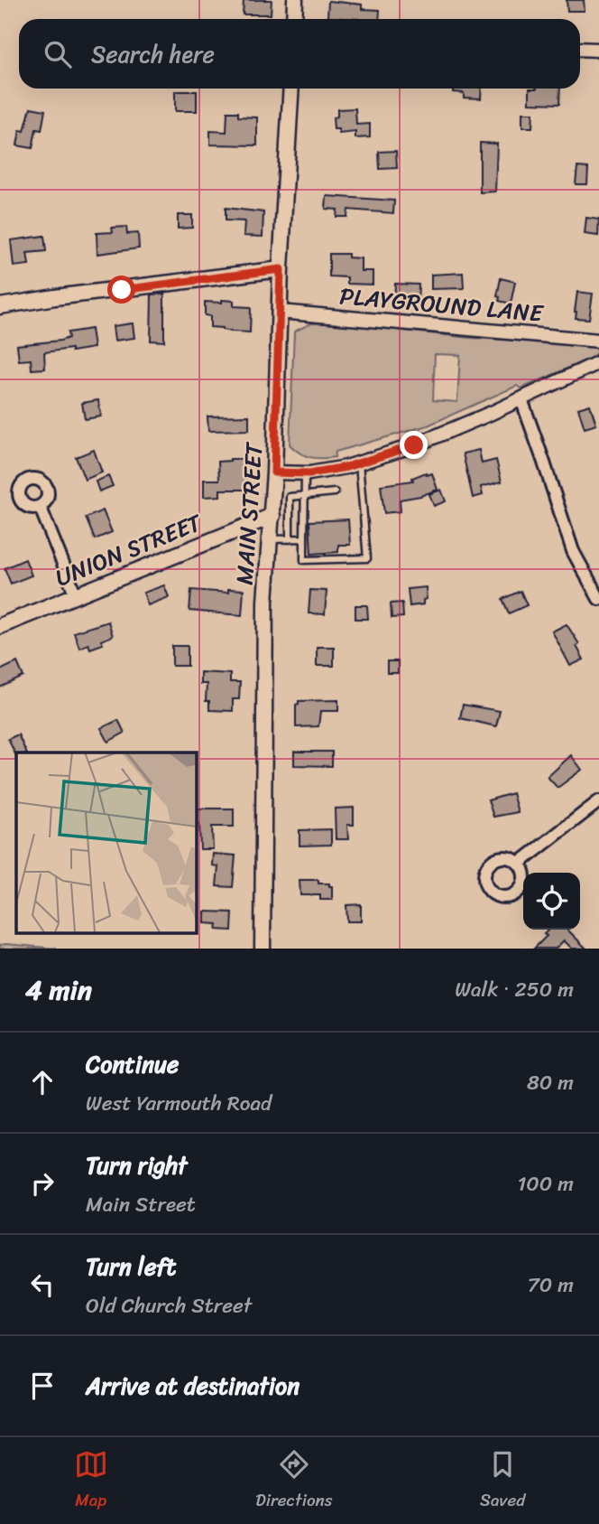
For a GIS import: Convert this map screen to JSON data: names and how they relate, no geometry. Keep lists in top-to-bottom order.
{
  "streets": {
    "main road": ["MAIN STREET", "UNION STREET"],
    "street": ["PLAYGROUND LANE"]
  },
  "crossings": [
    ["PLAYGROUND LANE", "MAIN STREET"],
    ["MAIN STREET", "UNION STREET"]
  ],
  "page": {
    "search": "Search here",
    "heading": ["4 min", "Walk · 250 m"],
    "list": [
      ["Continue", "West Yarmouth Road", "80 m"],
      ["Turn right", "Main Street", "100 m"],
      ["Turn left", "Old Church Street", "70 m"],
      "Arrive at destination"
    ],
    "nav": ["Map", "Directions", "Saved"]
  }
}
